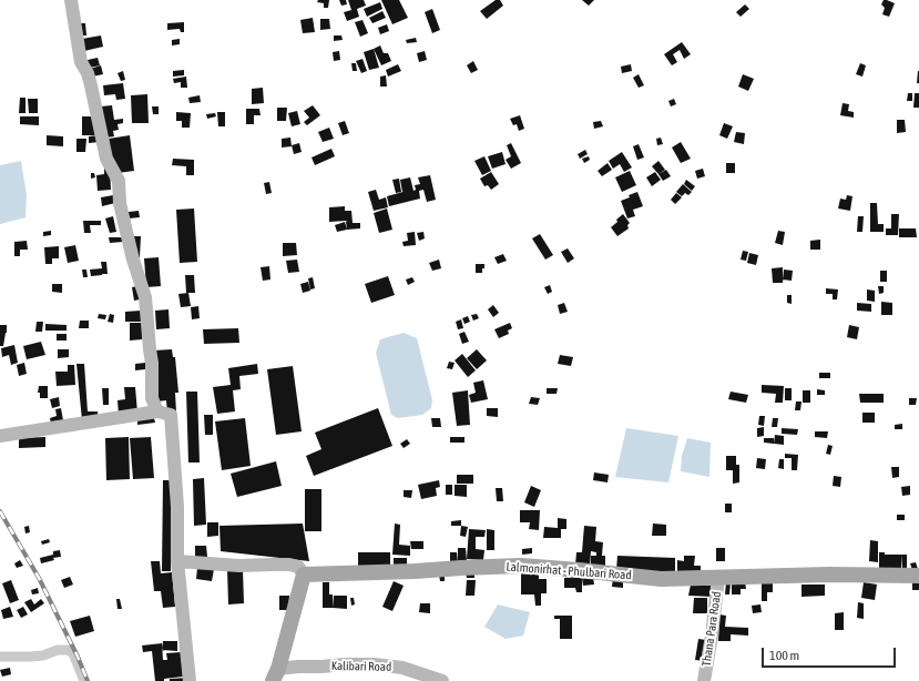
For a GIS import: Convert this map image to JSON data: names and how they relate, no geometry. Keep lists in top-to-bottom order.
{
  "streets": {
    "main road": ["Lalmonirhat - Phulbari Road"],
    "street": ["Thana Para Road", "Kalibari Road"]
  },
  "crossings": [
    ["Lalmonirhat - Phulbari Road", "Thana Para Road"]
  ],
  "scale_bar": "100 m"
}
